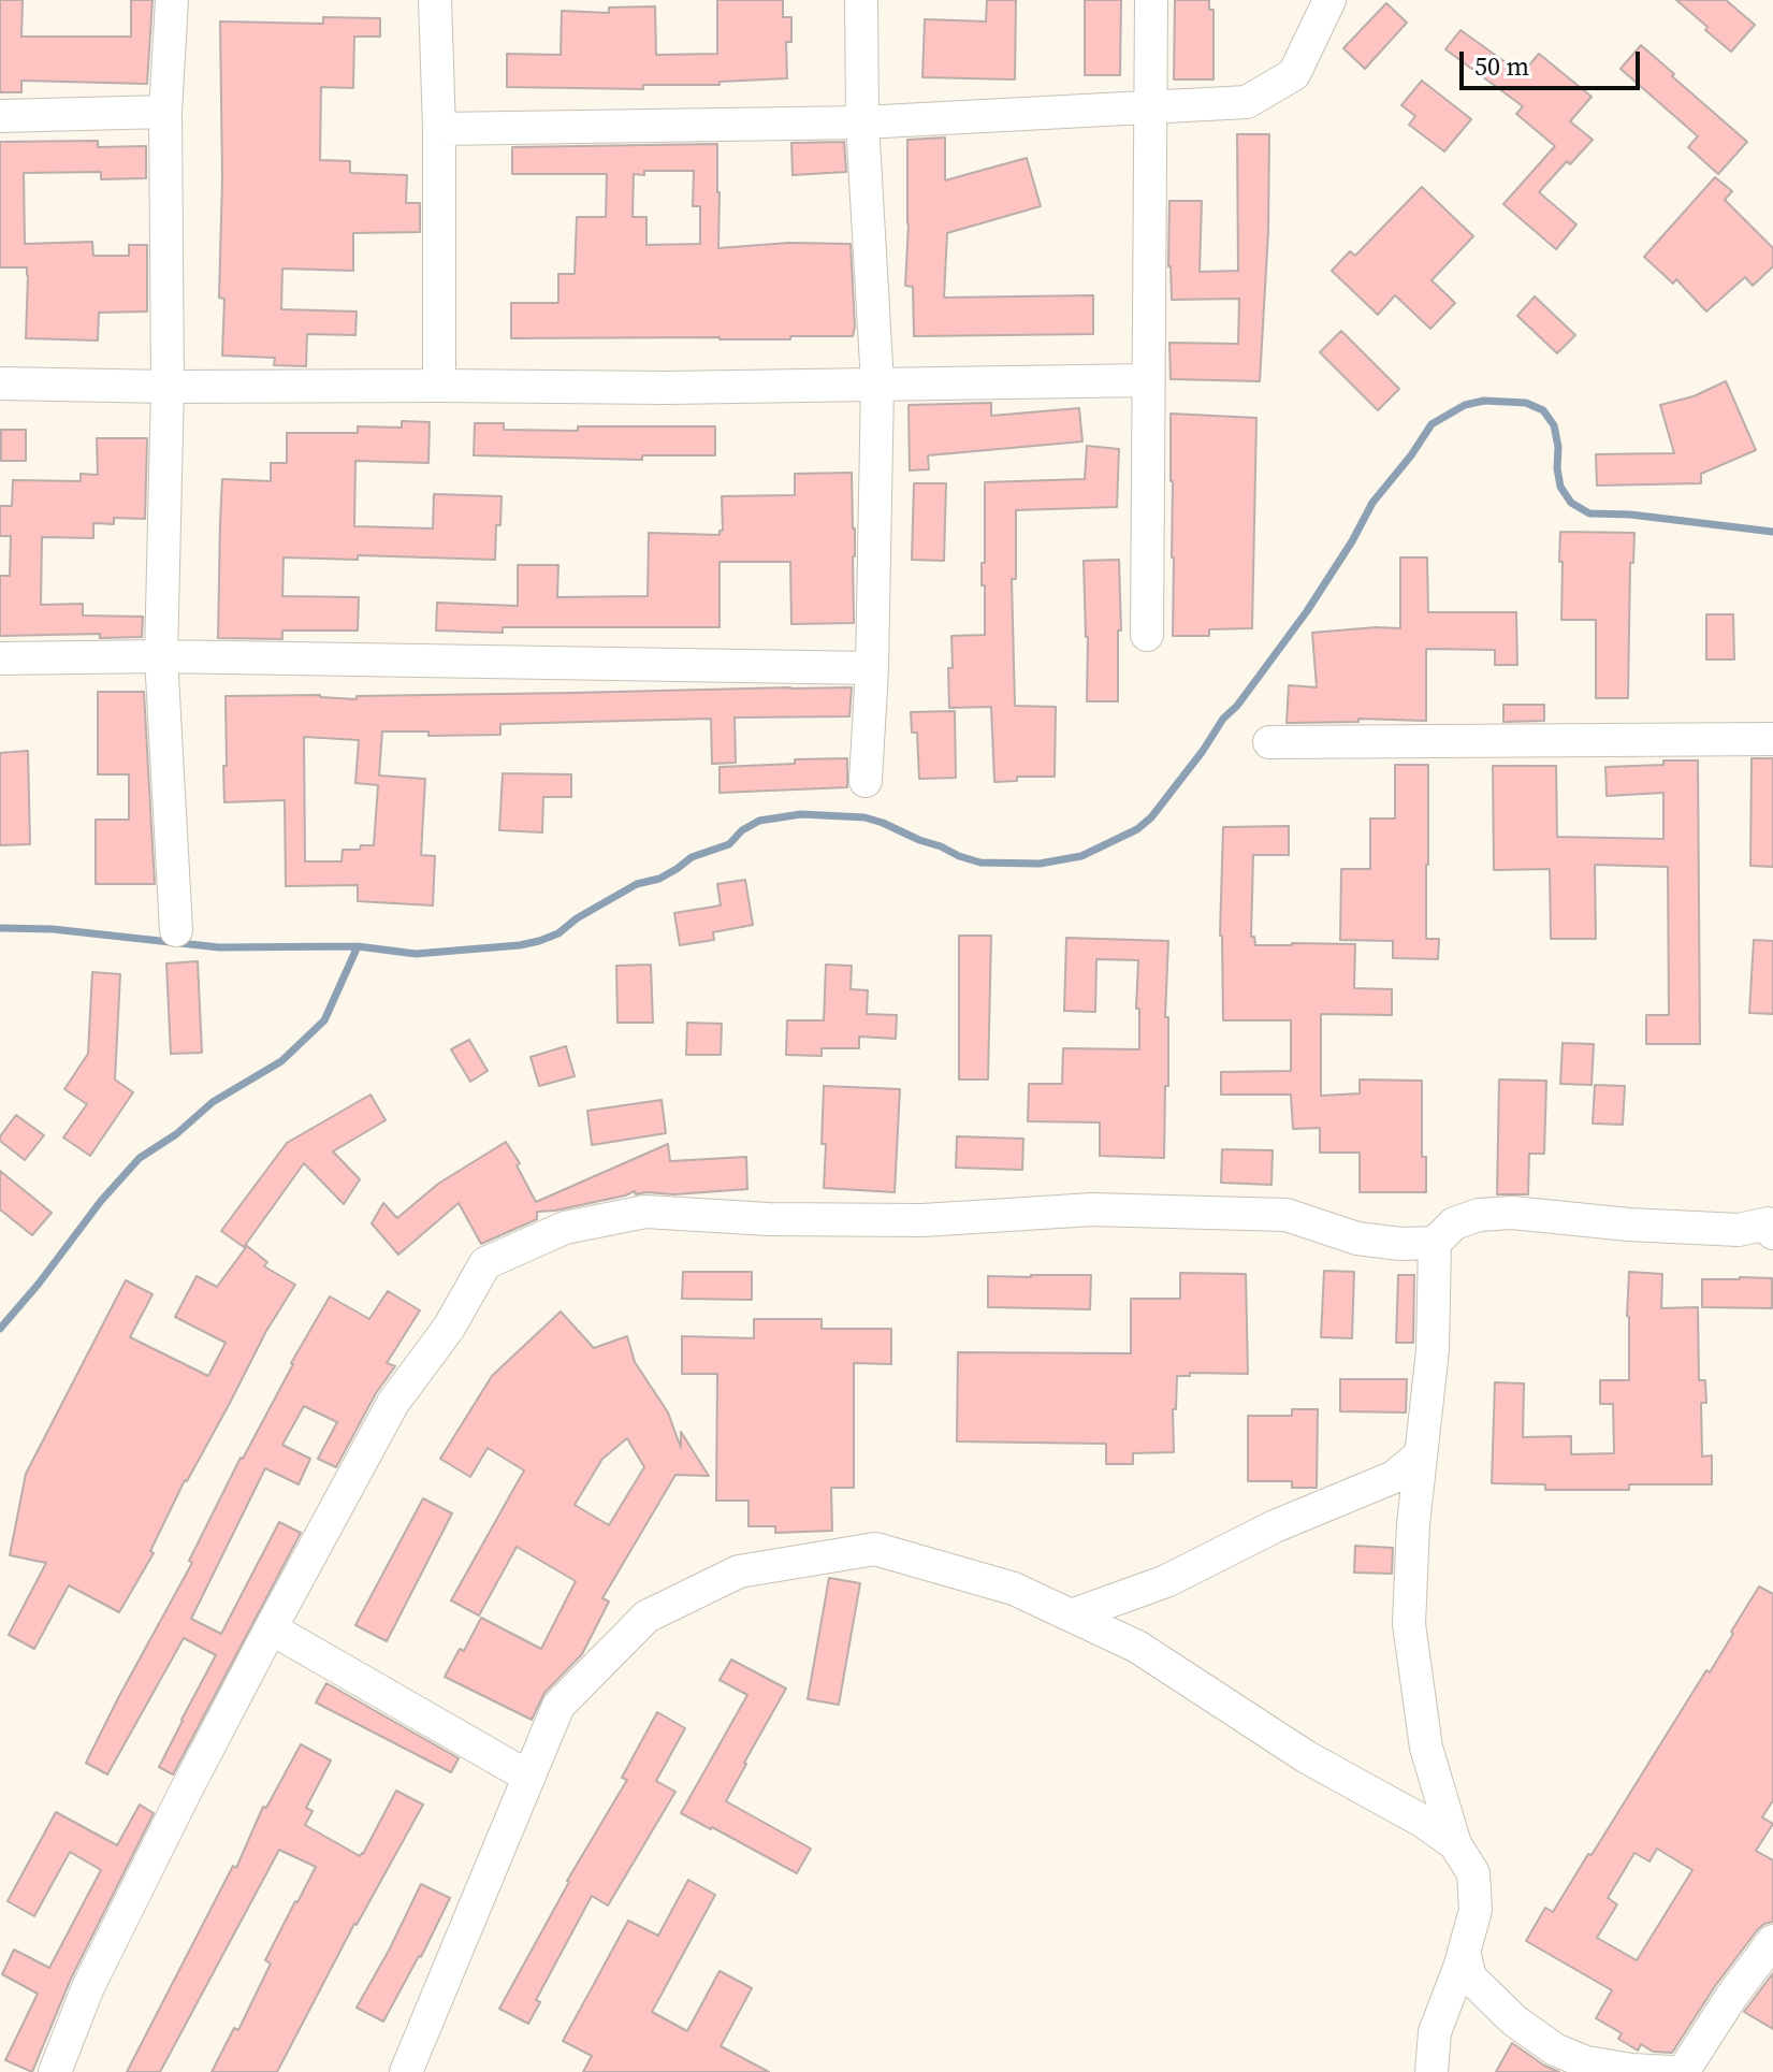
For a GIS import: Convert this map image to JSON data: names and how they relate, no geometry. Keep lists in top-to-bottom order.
{
  "scale_bar": "50 m"
}
